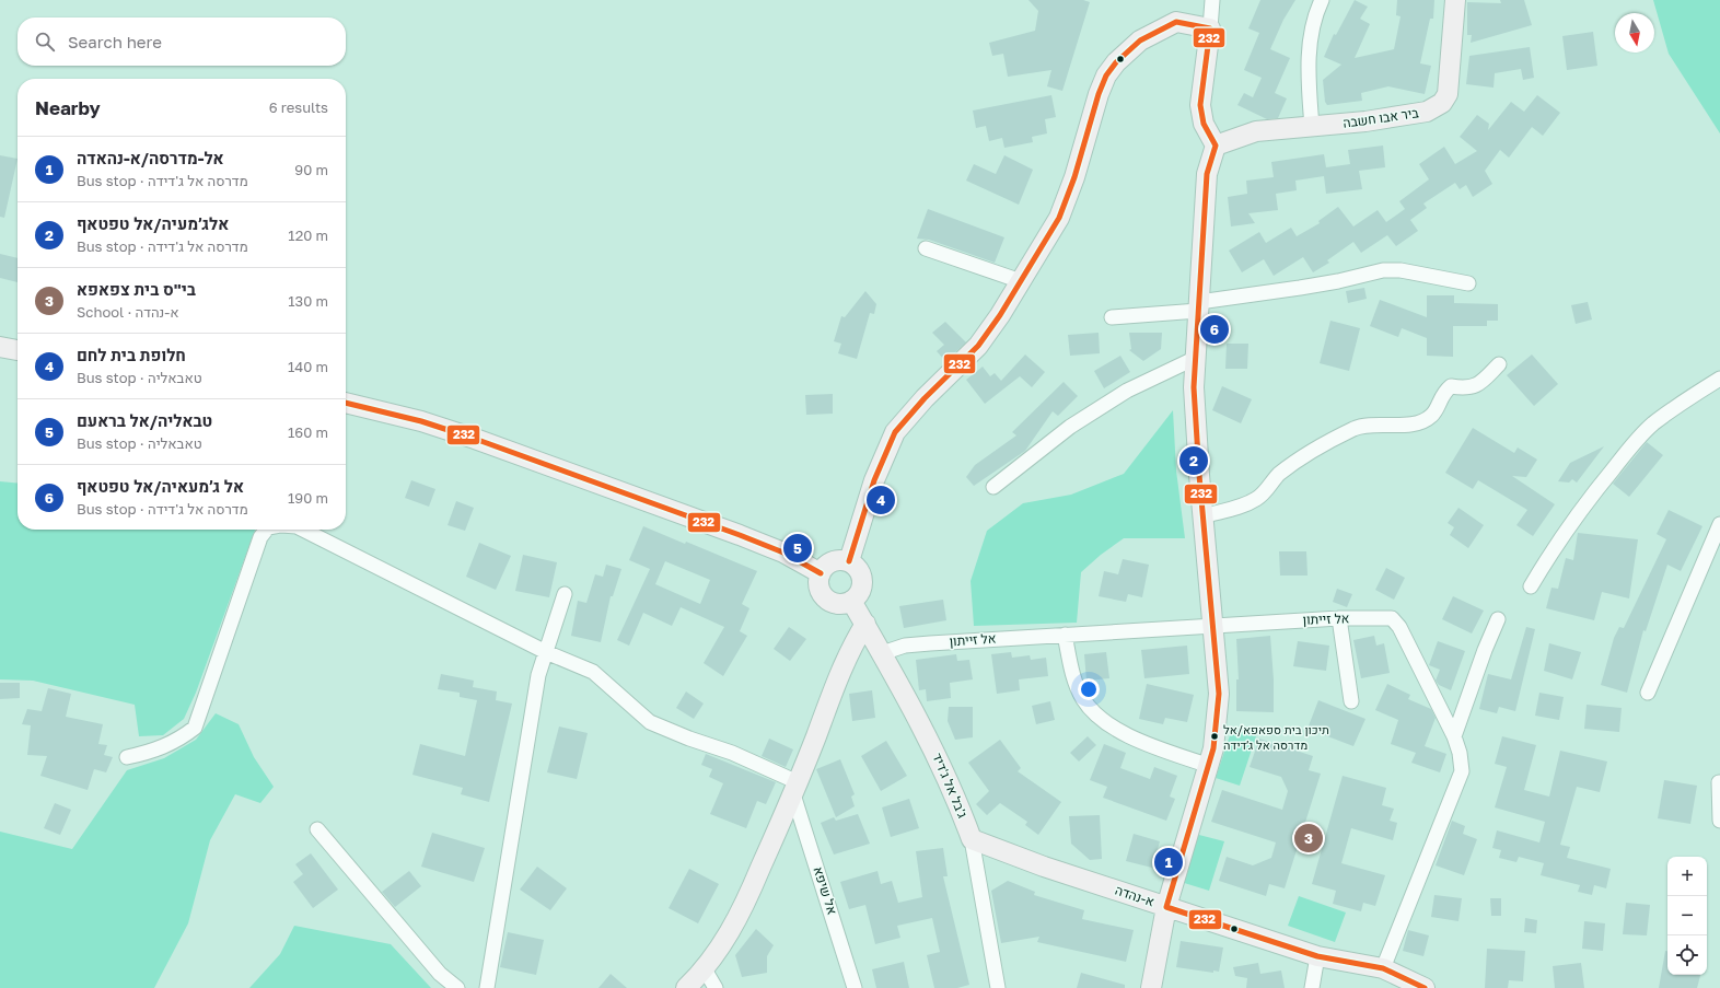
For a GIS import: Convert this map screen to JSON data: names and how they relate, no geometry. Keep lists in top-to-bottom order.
{
  "streets": {
    "street": [
      "ביר אבו חשבה",
      "אל זייתון",
      "ג'בל אל ג'דיד",
      "אל שיפא",
      "א-נהדה"
    ]
  },
  "crossings": [
    ["אל זייתון", "ג'בל אל ג'דיד"],
    ["אל זייתון", "א-נהדה"],
    ["ג'בל אל ג'דיד", "א-נהדה"]
  ],
  "places": ["תיכון בית ספאפא/אל מדרסה אל ג׳דידה"],
  "lines": ["transit line 232"],
  "north": "bottom",
  "page": {
    "search": "Search here",
    "heading": ["Nearby", "6 results"],
    "list": [
      {
        "mark": "1",
        "name": "אל-מדרסה/א-נהאדה",
        "note": "Bus stop · מדרסה אל ג'דידה",
        "value": "90 m"
      },
      {
        "mark": "2",
        "name": "אלג׳מעיה/אל טפטאף",
        "note": "Bus stop · מדרסה אל ג'דידה",
        "value": "120 m"
      },
      {
        "mark": "3",
        "name": "בי\"ס בית צפאפא",
        "note": "School · א-נהדה",
        "value": "130 m"
      },
      {
        "mark": "4",
        "name": "חלופת בית לחם",
        "note": "Bus stop · טאבאליה",
        "value": "140 m"
      },
      {
        "mark": "5",
        "name": "טבאליה/אל בראעם",
        "note": "Bus stop · טאבאליה",
        "value": "160 m"
      },
      {
        "mark": "6",
        "name": "אל ג׳מעאיה/אל טפטאף",
        "note": "Bus stop · מדרסה אל ג'דידה",
        "value": "190 m"
      }
    ],
    "pins": [
      "6",
      "2",
      "4",
      "5",
      "3",
      "1"
    ],
    "map_buttons": ["+", "−"]
  }
}
